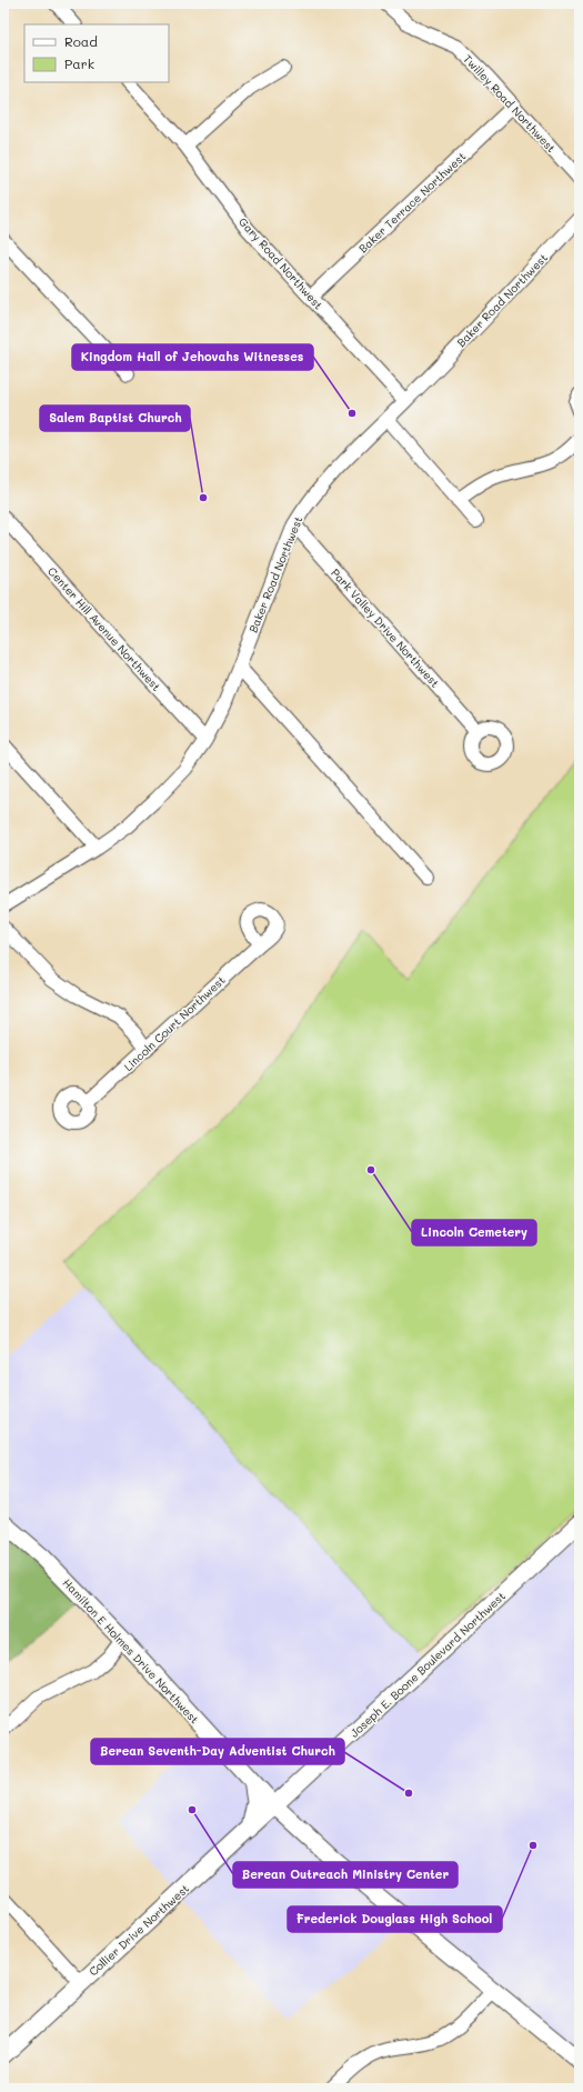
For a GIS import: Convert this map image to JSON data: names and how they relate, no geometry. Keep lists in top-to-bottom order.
{
  "streets": {
    "main road": ["Hamilton E Holmes Drive Northwest", "Joseph E. Boone Boulevard Northwest", "Collier Drive Northwest"],
    "street": [
      "Twilley Road Northwest",
      "Baker Terrace Northwest",
      "Gary Road Northwest",
      "Baker Road Northwest",
      "Park Valley Drive Northwest",
      "Center Hill Avenue Northwest",
      "Lincoln Court Northwest"
    ]
  },
  "crossings": [
    ["Twilley Road Northwest", "Baker Terrace Northwest"],
    ["Baker Terrace Northwest", "Gary Road Northwest"],
    ["Gary Road Northwest", "Baker Road Northwest"],
    ["Baker Road Northwest", "Park Valley Drive Northwest"],
    ["Baker Road Northwest", "Center Hill Avenue Northwest"],
    ["Hamilton E Holmes Drive Northwest", "Joseph E. Boone Boulevard Northwest"],
    ["Hamilton E Holmes Drive Northwest", "Collier Drive Northwest"],
    ["Joseph E. Boone Boulevard Northwest", "Collier Drive Northwest"]
  ],
  "places": [
    "Kingdom Hall of Jehovahs Witnesses",
    "Salem Baptist Church",
    "Lincoln Cemetery",
    "Berean Seventh-Day Adventist Church",
    "Berean Outreach Ministry Center",
    "Frederick Douglass High School"
  ],
  "legend": ["Road", "Park"]
}
